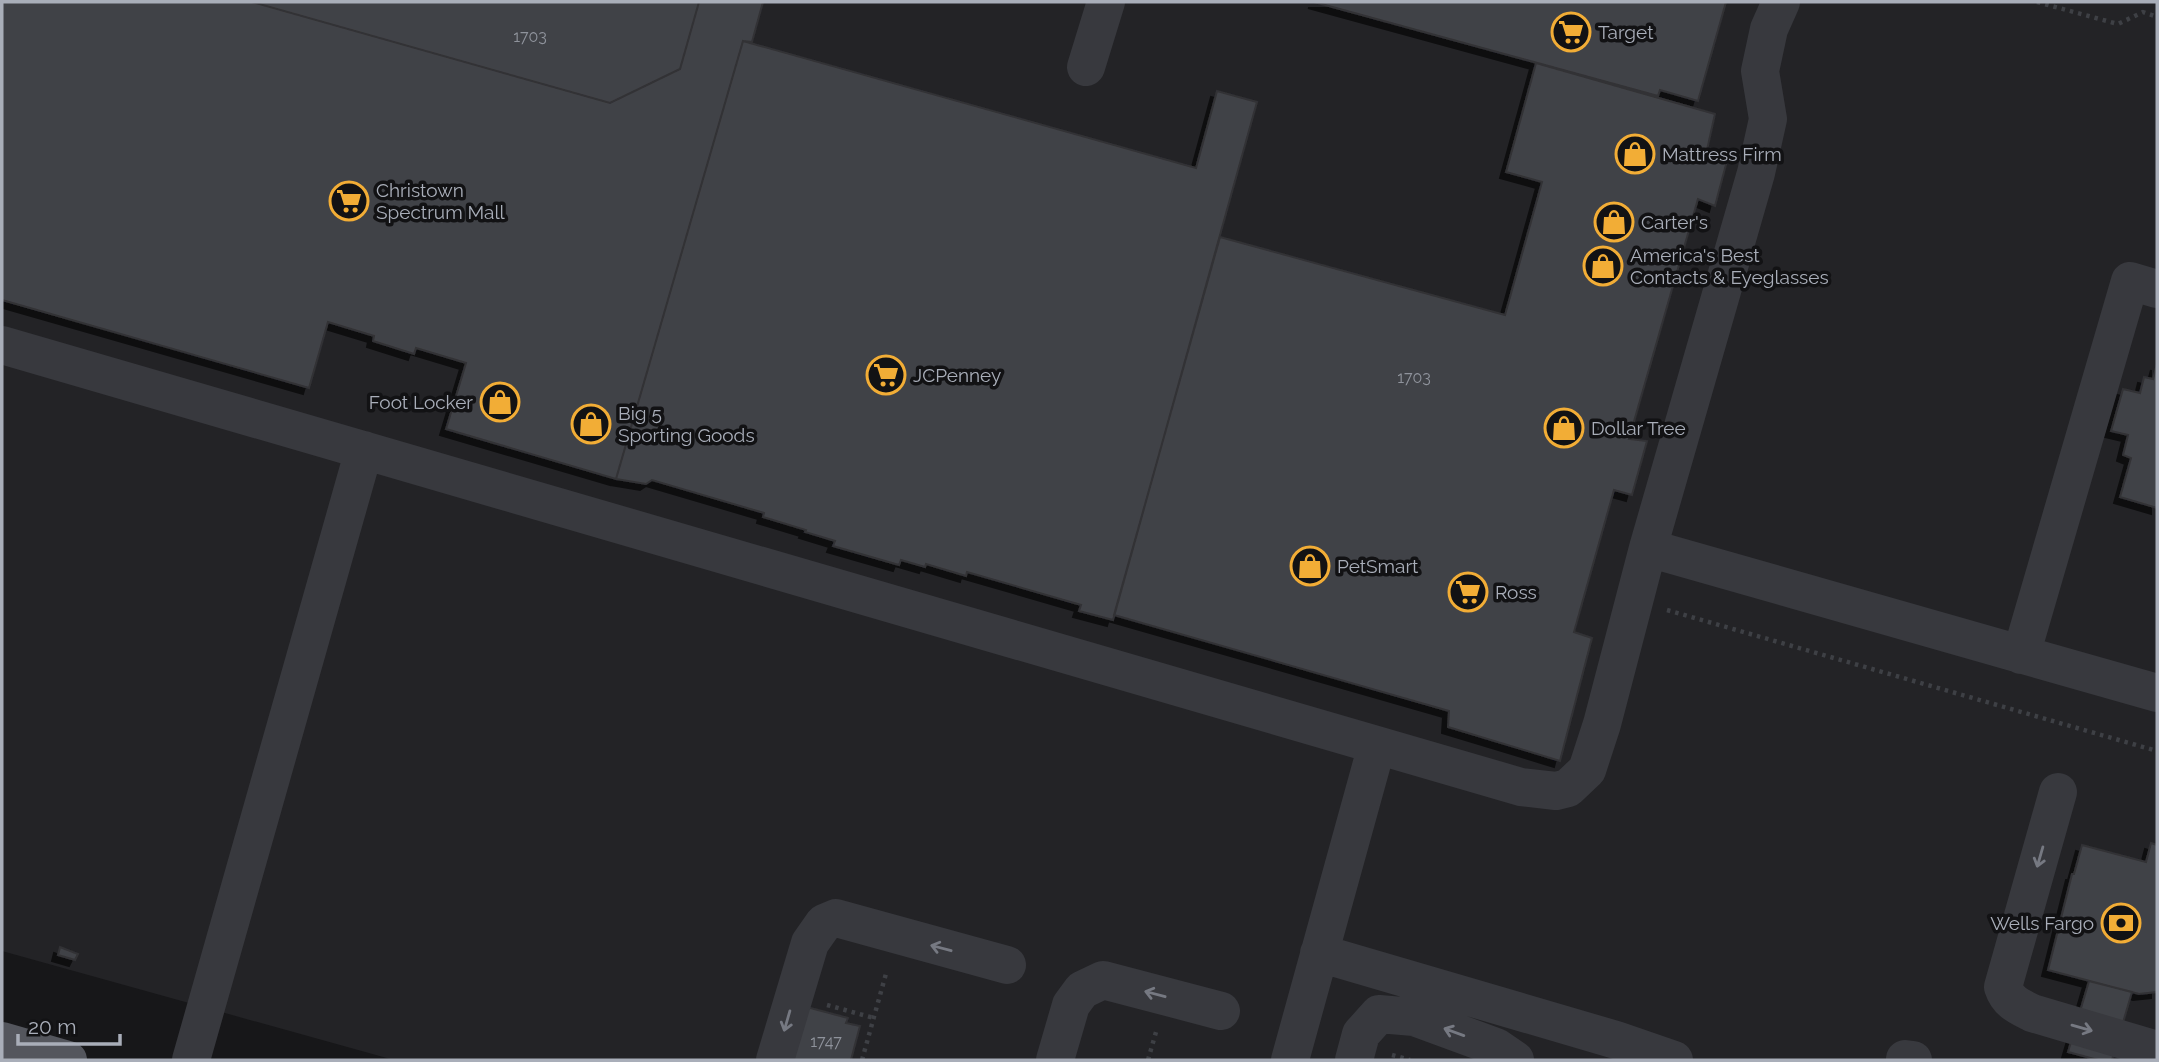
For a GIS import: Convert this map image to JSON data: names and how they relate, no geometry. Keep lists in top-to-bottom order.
{
  "places": {
    "supermarket": [
      "Target",
      "Christown Spectrum Mall",
      "JCPenney",
      "Ross"
    ],
    "shop": [
      "Mattress Firm",
      "Carter's",
      "America's Best Contacts & Eyeglasses",
      "Foot Locker",
      "Big 5 Sporting Goods",
      "Dollar Tree",
      "PetSmart"
    ],
    "bank": ["Wells Fargo"]
  },
  "house_numbers": ["1703", "1703", "1747"],
  "scale_bar": "20 m"
}
